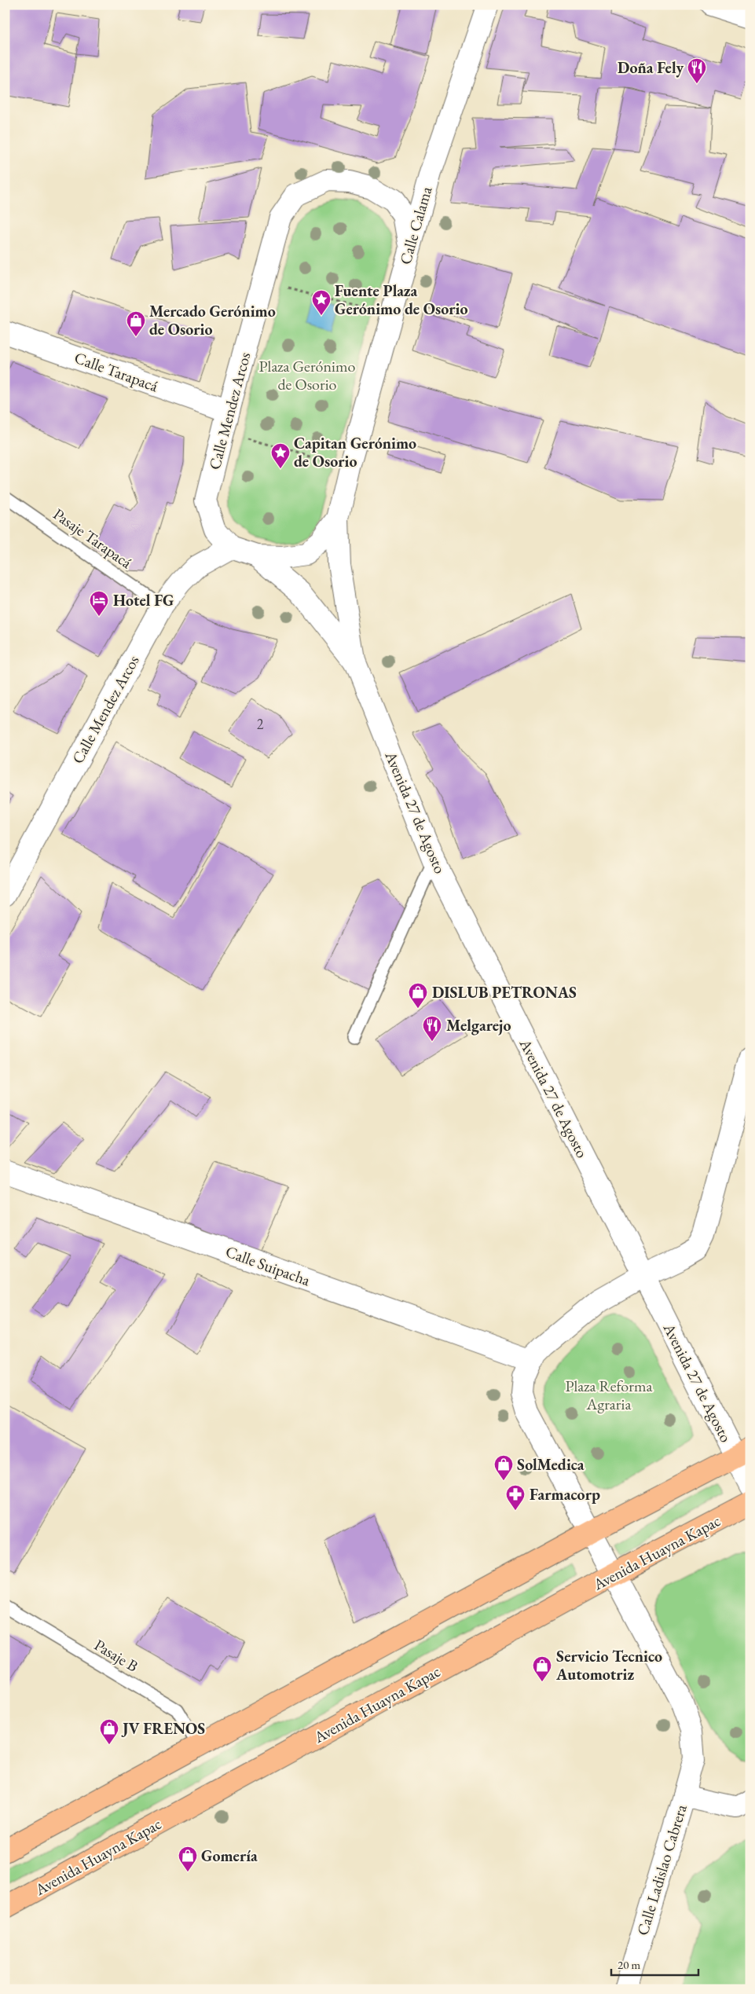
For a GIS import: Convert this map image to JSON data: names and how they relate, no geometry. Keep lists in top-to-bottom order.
{
  "streets": {
    "main road": ["Avenida Huayna Kapac"],
    "street": [
      "Calle Calama",
      "Calle Tarapacá",
      "Calle Mendez Arcos",
      "Avenida 27 de Agosto",
      "Calle Suipacha",
      "Calle Ladislao Cabrera"
    ],
    "lane": ["Pasaje Tarapacá", "Pasaje B"]
  },
  "crossings": [
    ["Calle Calama", "Calle Mendez Arcos"],
    ["Calle Calama", "Avenida 27 de Agosto"],
    ["Calle Tarapacá", "Calle Mendez Arcos"],
    ["Calle Mendez Arcos", "Pasaje Tarapacá"],
    ["Avenida 27 de Agosto", "Calle Ladislao Cabrera"],
    ["Calle Suipacha", "Calle Ladislao Cabrera"],
    ["Avenida Huayna Kapac", "Calle Ladislao Cabrera"]
  ],
  "parks": ["Plaza Gerónimo de Osorio", "Plaza Reforma Agraria"],
  "places": {
    "restaurant": ["Doña Fely", "Melgarejo"],
    "place": ["Fuente Plaza Gerónimo de Osorio", "Capitan Gerónimo de Osorio"],
    "shop": [
      "Mercado Gerónimo de Osorio",
      "DISLUB PETRONAS",
      "SolMedica",
      "Servicio Tecnico Automotriz",
      "JV FRENOS",
      "Gomería"
    ],
    "hotel": ["Hotel FG"],
    "pharmacy": ["Farmacorp"]
  },
  "house_numbers": ["2"],
  "scale_bar": "20 m"
}
